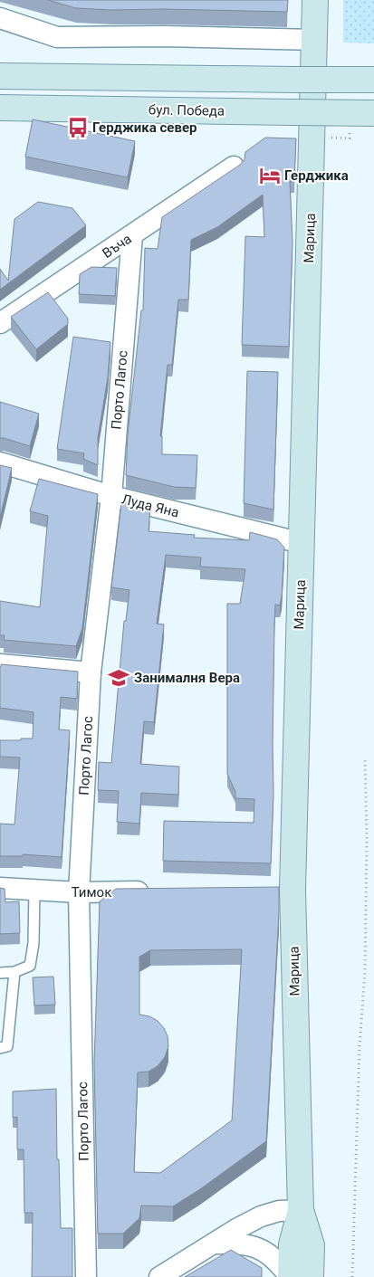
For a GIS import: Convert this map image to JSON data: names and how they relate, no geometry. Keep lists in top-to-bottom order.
{
  "streets": {
    "street": [
      "бул. Победа",
      "Марица",
      "Въча",
      "Порто Лагос",
      "Луда Яна",
      "Тимок"
    ]
  },
  "crossings": [
    ["Марица", "Луда Яна"],
    ["Въча", "Порто Лагос"],
    ["Порто Лагос", "Луда Яна"],
    ["Порто Лагос", "Тимок"]
  ],
  "places": {
    "bus stop": ["Герджика север"],
    "hotel": ["Герджика"],
    "school or university": ["Занималня Вера"]
  }
}
